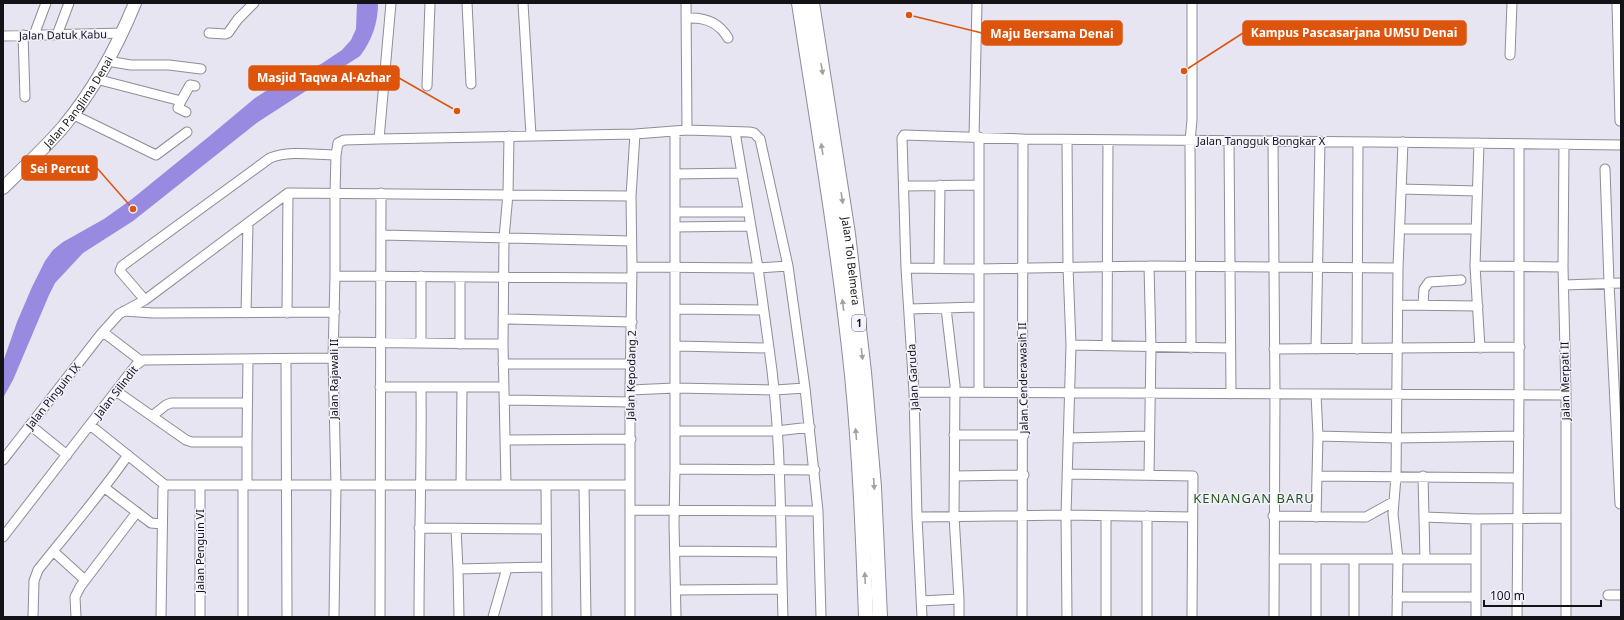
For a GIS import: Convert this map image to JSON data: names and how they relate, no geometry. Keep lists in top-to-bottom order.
{
  "streets": {
    "highway": ["Jalan Tol Belmera", "1"],
    "main road": ["Jalan Panglima Denai"],
    "street": [
      "Jalan Datuk Kabu",
      "Jalan Tangguk Bongkar X",
      "Jalan Kepodang 2",
      "Jalan Garuda",
      "Jalan Cenderawasih II",
      "Jalan Rajawali II",
      "Jalan Merpati II",
      "Jalan Silindit",
      "Jalan Pinguin IX",
      "Jalan Penguin VI"
    ]
  },
  "crossings": [
    ["Jalan Datuk Kabu", "Jalan Panglima Denai"],
    ["Jalan Tangguk Bongkar X", "Jalan Garuda"],
    ["Jalan Tangguk Bongkar X", "Jalan Cenderawasih II"],
    ["Jalan Tangguk Bongkar X", "Jalan Merpati II"],
    ["Jalan Rajawali II", "Jalan Silindit"]
  ],
  "districts": ["KENANGAN BARU"],
  "places": [
    "Maju Bersama Denai",
    "Kampus Pascasarjana UMSU Denai",
    "Masjid Taqwa Al-Azhar",
    "Sei Percut"
  ],
  "scale_bar": "100 m"
}
